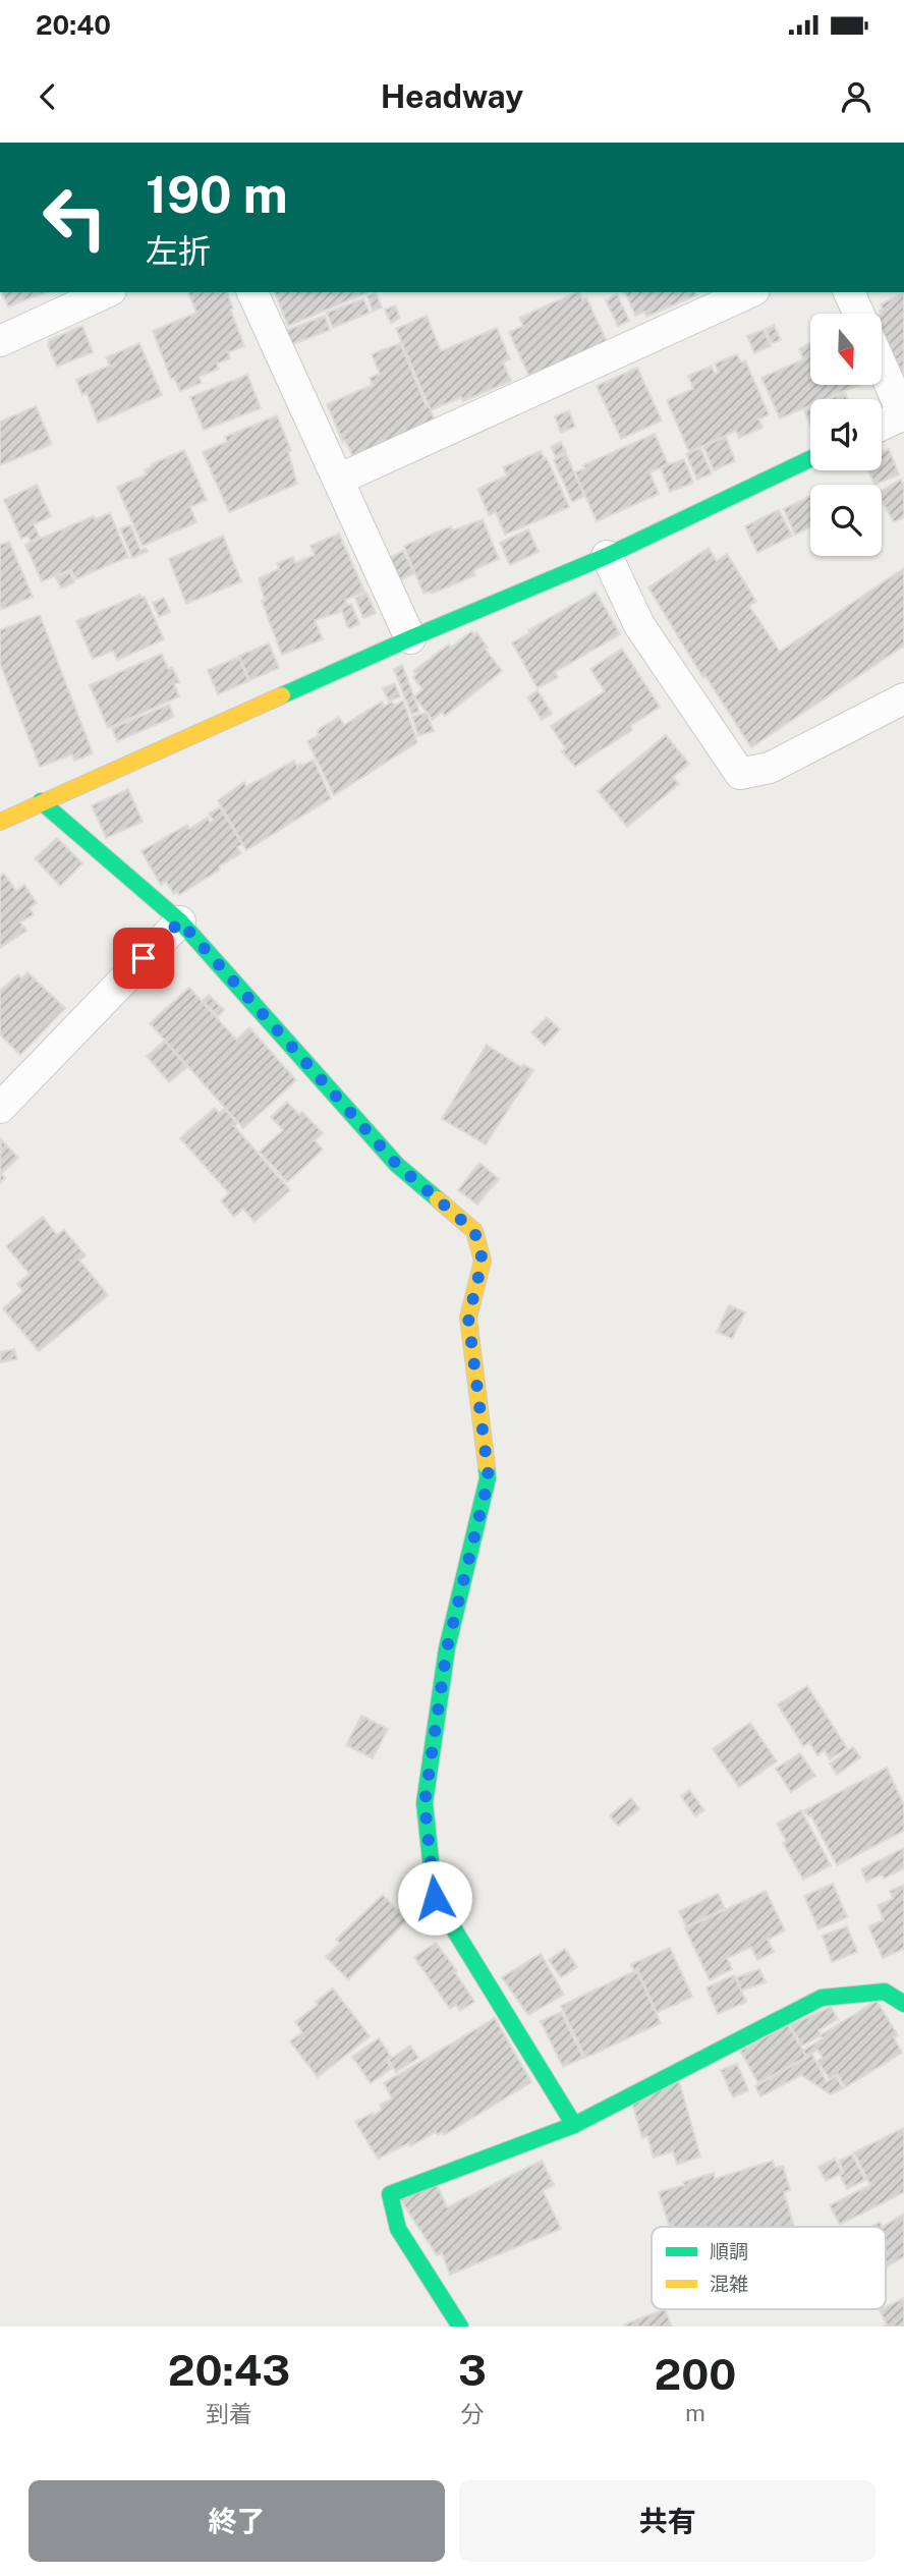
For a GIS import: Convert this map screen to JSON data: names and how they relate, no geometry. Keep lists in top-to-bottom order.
{
  "legend": ["順調", "混雑"],
  "north": "bottom",
  "page": {
    "status": "20:40",
    "header": "Headway",
    "turn": ["190 m", "左折"],
    "eta": [
      "20:43",
      "到着",
      "3",
      "分",
      "200",
      "m"
    ],
    "buttons": ["終了", "共有"]
  }
}
